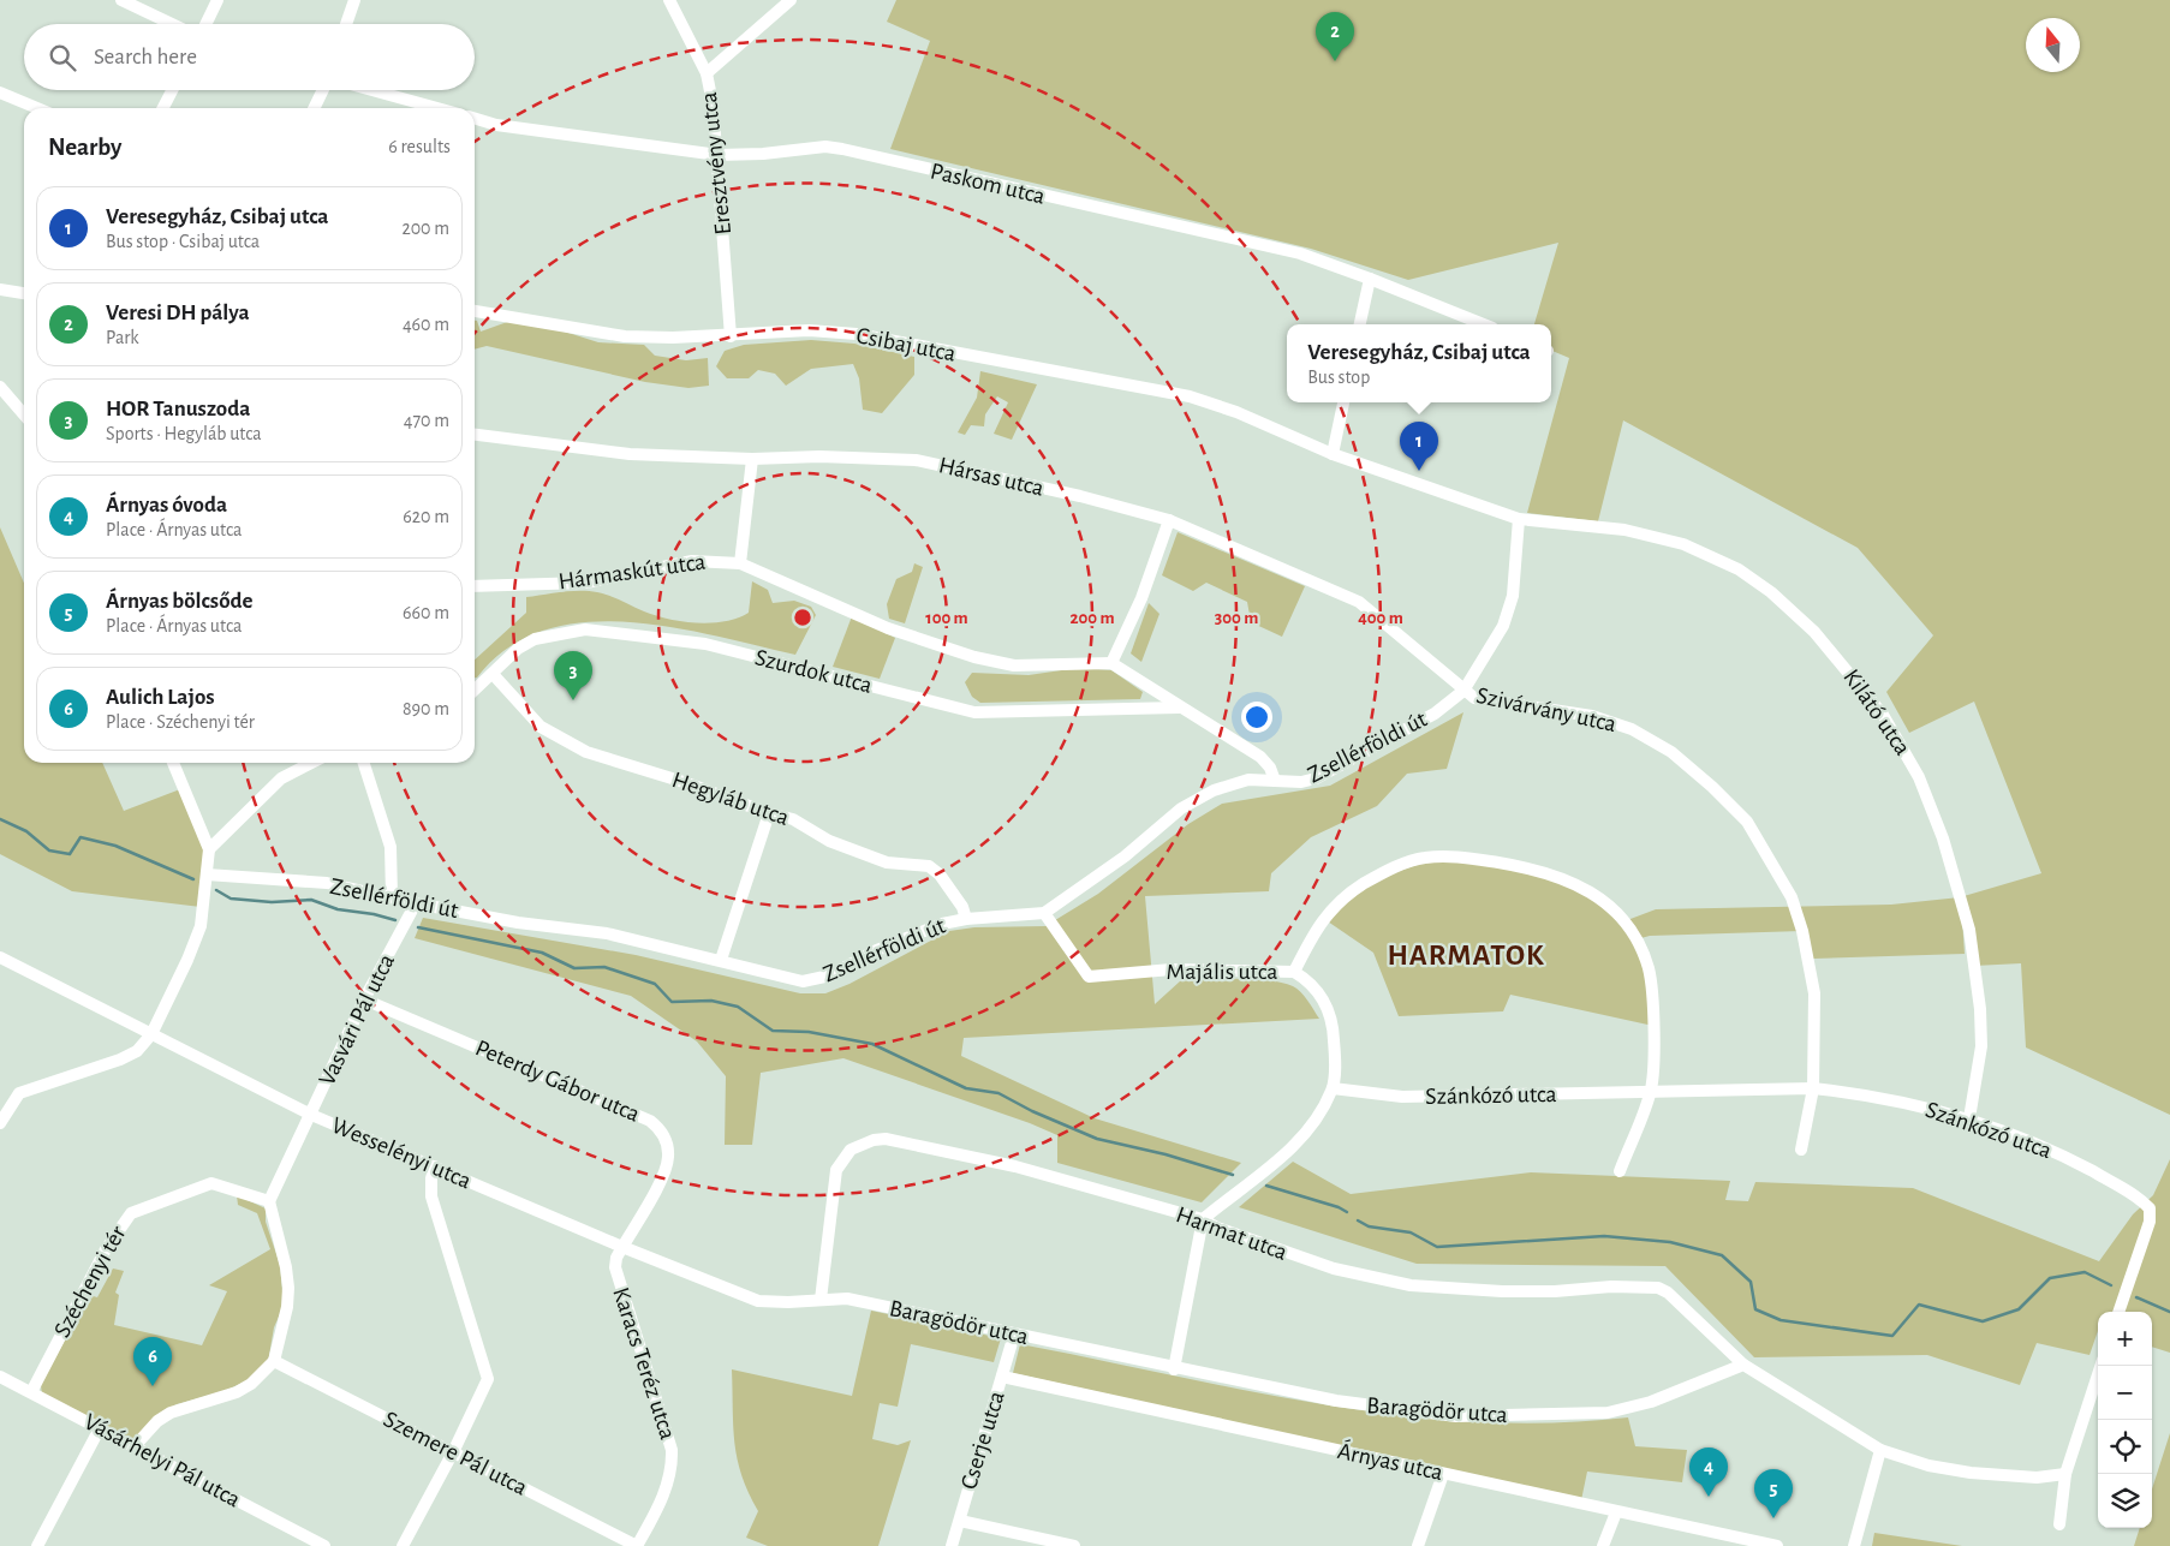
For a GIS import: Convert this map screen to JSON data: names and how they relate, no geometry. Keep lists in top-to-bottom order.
{
  "streets": {
    "street": [
      "Eresztvény utca",
      "Paskom utca",
      "Csibaj utca",
      "Hársas utca",
      "Hármaskút utca",
      "Szurdok utca",
      "Szivárvány utca",
      "Kilátó utca",
      "Zsellérföldi út",
      "Hegyláb utca",
      "Majális utca",
      "Vasvári Pál utca",
      "Peterdy Gábor utca",
      "Szánkózó utca",
      "Wesselényi utca",
      "Harmat utca",
      "Széchenyi tér",
      "Baragödör utca",
      "Karacs Teréz utca",
      "Cserje utca",
      "Szemere Pál utca",
      "Vásárhelyi Pál utca",
      "Árnyas utca"
    ]
  },
  "crossings": [
    ["Eresztvény utca", "Paskom utca"],
    ["Eresztvény utca", "Csibaj utca"],
    ["Csibaj utca", "Kilátó utca"],
    ["Csibaj utca", "Zsellérföldi út"],
    ["Hársas utca", "Szivárvány utca"],
    ["Hársas utca", "Zsellérföldi út"],
    ["Szurdok utca", "Hegyláb utca"],
    ["Szivárvány utca", "Zsellérföldi út"],
    ["Szivárvány utca", "Szánkózó utca"],
    ["Kilátó utca", "Zsellérföldi út"],
    ["Kilátó utca", "Szánkózó utca"],
    ["Zsellérföldi út", "Hegyláb utca"],
    ["Zsellérföldi út", "Majális utca"],
    ["Zsellérföldi út", "Vasvári Pál utca"],
    ["Majális utca", "Szánkózó utca"],
    ["Vasvári Pál utca", "Peterdy Gábor utca"],
    ["Vasvári Pál utca", "Wesselényi utca"],
    ["Vasvári Pál utca", "Széchenyi tér"],
    ["Peterdy Gábor utca", "Wesselényi utca"],
    ["Peterdy Gábor utca", "Karacs Teréz utca"],
    ["Wesselényi utca", "Harmat utca"],
    ["Wesselényi utca", "Baragödör utca"],
    ["Wesselényi utca", "Karacs Teréz utca"],
    ["Harmat utca", "Baragödör utca"],
    ["Széchenyi tér", "Vásárhelyi Pál utca"],
    ["Baragödör utca", "Cserje utca"],
    ["Karacs Teréz utca", "Szemere Pál utca"],
    ["Cserje utca", "Árnyas utca"]
  ],
  "districts": ["HARMATOK"],
  "north": "top",
  "page": {
    "pins": [
      "2",
      "1",
      "3",
      "6",
      "4",
      "5"
    ],
    "search": "Search here",
    "heading": ["Nearby", "6 results"],
    "list": [
      {
        "mark": "1",
        "name": "Veresegyház, Csibaj utca",
        "note": "Bus stop · Csibaj utca",
        "value": "200 m"
      },
      {
        "mark": "2",
        "name": "Veresi DH pálya",
        "note": "Park",
        "value": "460 m"
      },
      {
        "mark": "3",
        "name": "HOR Tanuszoda",
        "note": "Sports · Hegyláb utca",
        "value": "470 m"
      },
      {
        "mark": "4",
        "name": "Árnyas óvoda",
        "note": "Place · Árnyas utca",
        "value": "620 m"
      },
      {
        "mark": "5",
        "name": "Árnyas bölcsőde",
        "note": "Place · Árnyas utca",
        "value": "660 m"
      },
      {
        "mark": "6",
        "name": "Aulich Lajos",
        "note": "Place · Széchenyi tér",
        "value": "890 m"
      }
    ],
    "popup": ["Veresegyház, Csibaj utca", "Bus stop"],
    "map_buttons": ["+", "−"]
  },
  "rings": [
    "100 m",
    "200 m",
    "300 m",
    "400 m"
  ]
}
